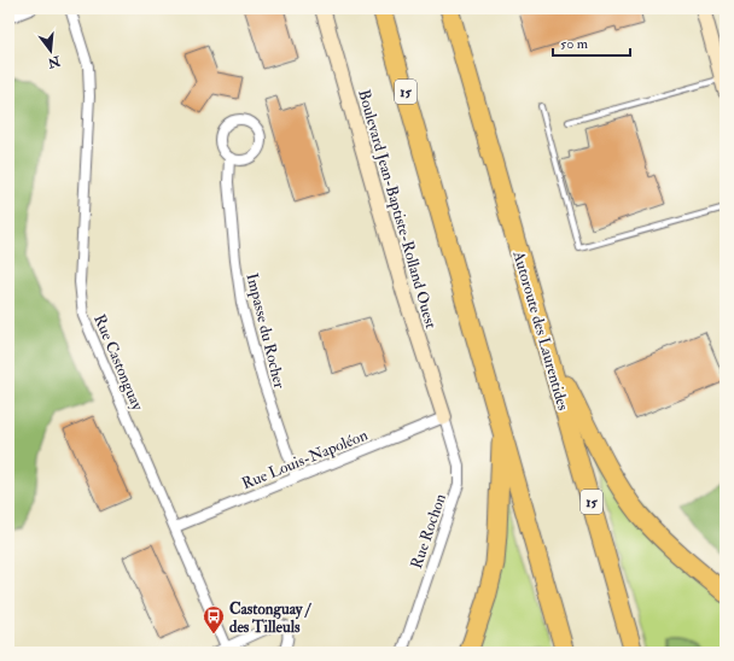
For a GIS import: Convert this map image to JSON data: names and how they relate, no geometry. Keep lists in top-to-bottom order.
{
  "streets": {
    "highway": ["15", "Autoroute des Laurentides"],
    "street": [
      "Boulevard Jean-Baptiste-Rolland Ouest",
      "Impasse du Rocher",
      "Rue Castonguay",
      "Rue Louis-Napoléon",
      "Rue Rochon"
    ]
  },
  "crossings": [
    ["Boulevard Jean-Baptiste-Rolland Ouest", "Rue Louis-Napoléon"],
    ["Boulevard Jean-Baptiste-Rolland Ouest", "Rue Rochon"],
    ["Impasse du Rocher", "Rue Louis-Napoléon"],
    ["Rue Castonguay", "Rue Louis-Napoléon"],
    ["Rue Louis-Napoléon", "Rue Rochon"]
  ],
  "places": {
    "bus stop": ["Castonguay / des Tilleuls"]
  },
  "scale_bar": "50 m",
  "north": "bottom"
}
